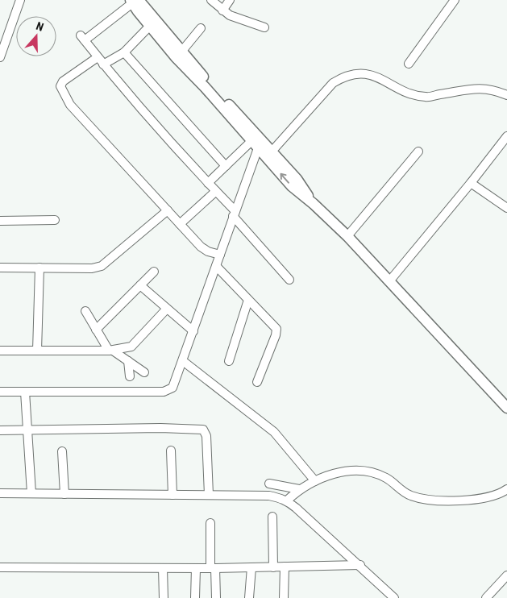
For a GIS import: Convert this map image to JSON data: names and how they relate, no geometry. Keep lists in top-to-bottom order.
{
  "north": "top"
}
